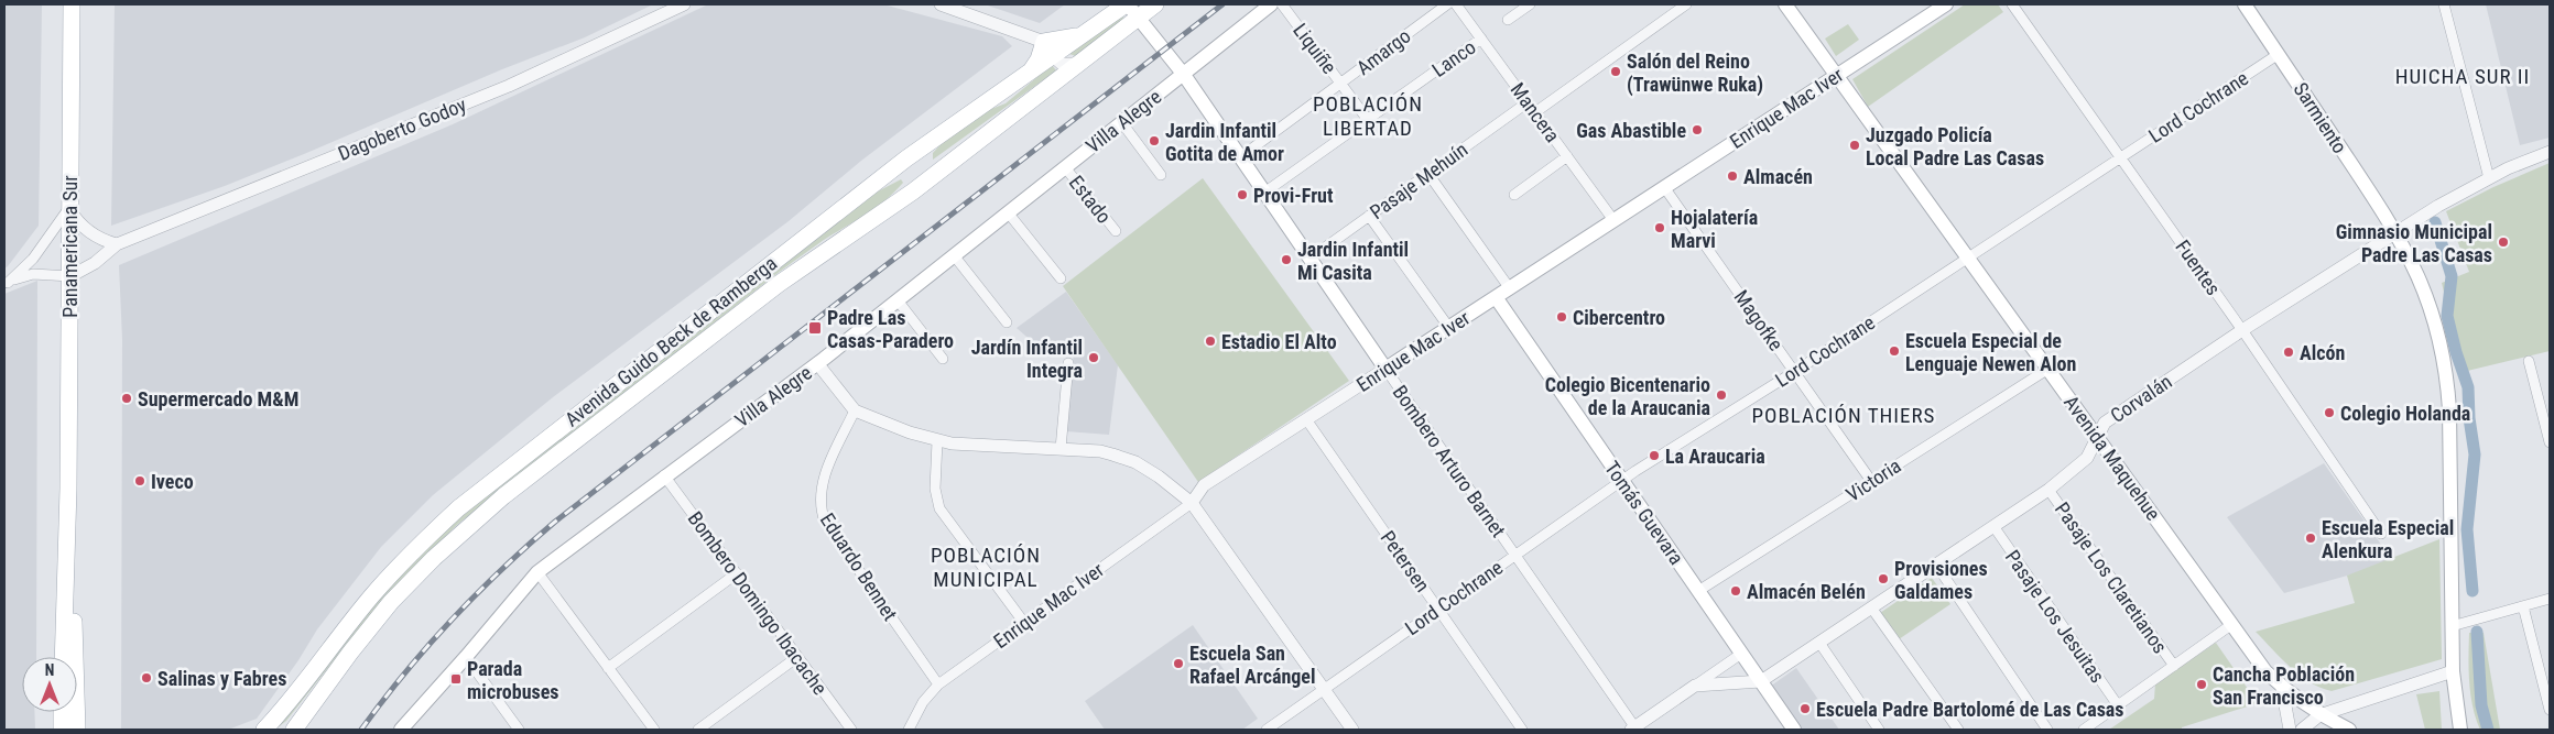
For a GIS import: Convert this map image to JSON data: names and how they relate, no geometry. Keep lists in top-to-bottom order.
{
  "streets": {
    "main road": [
      "Enrique Mac Iver",
      "Sarmiento",
      "Villa Alegre",
      "Panamericana Sur",
      "Avenida Guido Beck de Ramberga",
      "Avenida Maquehue",
      "Bombero Arturo Barnet",
      "Tomás Guevara"
    ],
    "street": [
      "Liquiñe",
      "Amargo",
      "Lanco",
      "Lord Cochrane",
      "Mancera",
      "Dagoberto Godoy",
      "Pasaje Mehuín",
      "Estado",
      "Fuentes",
      "Magofke",
      "Corvalán",
      "Victoria",
      "Petersen",
      "Eduardo Bennet",
      "Pasaje Los Claretianos",
      "Bombero Domingo Ibacache",
      "Pasaje Los Jesuitas"
    ]
  },
  "crossings": [
    ["Liquiñe", "Amargo"],
    ["Liquiñe", "Lanco"],
    ["Amargo", "Bombero Arturo Barnet"],
    ["Lanco", "Mancera"],
    ["Lanco", "Bombero Arturo Barnet"],
    ["Lord Cochrane", "Sarmiento"],
    ["Lord Cochrane", "Fuentes"],
    ["Lord Cochrane", "Magofke"],
    ["Lord Cochrane", "Avenida Maquehue"],
    ["Lord Cochrane", "Bombero Arturo Barnet"],
    ["Lord Cochrane", "Tomás Guevara"],
    ["Lord Cochrane", "Petersen"],
    ["Enrique Mac Iver", "Mancera"],
    ["Enrique Mac Iver", "Magofke"],
    ["Enrique Mac Iver", "Avenida Maquehue"],
    ["Enrique Mac Iver", "Bombero Arturo Barnet"],
    ["Enrique Mac Iver", "Tomás Guevara"],
    ["Enrique Mac Iver", "Petersen"],
    ["Enrique Mac Iver", "Eduardo Bennet"],
    ["Mancera", "Pasaje Mehuín"],
    ["Sarmiento", "Corvalán"],
    ["Villa Alegre", "Estado"],
    ["Villa Alegre", "Bombero Arturo Barnet"],
    ["Villa Alegre", "Bombero Domingo Ibacache"],
    ["Dagoberto Godoy", "Panamericana Sur"],
    ["Pasaje Mehuín", "Bombero Arturo Barnet"],
    ["Fuentes", "Corvalán"],
    ["Magofke", "Victoria"],
    ["Avenida Guido Beck de Ramberga", "Bombero Arturo Barnet"],
    ["Corvalán", "Avenida Maquehue"],
    ["Corvalán", "Tomás Guevara"],
    ["Corvalán", "Pasaje Los Claretianos"],
    ["Corvalán", "Pasaje Los Jesuitas"],
    ["Avenida Maquehue", "Victoria"],
    ["Victoria", "Tomás Guevara"]
  ],
  "districts": [
    "HUICHA SUR II",
    "POBLACIÓN LIBERTAD",
    "POBLACIÓN THIERS",
    "POBLACIÓN MUNICIPAL"
  ],
  "places": {
    "other": [
      "Salón del Reino (Trawünwe Ruka)",
      "Gas Abastible",
      "Jardin Infantil Gotita de Amor",
      "Juzgado Policía Local Padre Las Casas",
      "Almacén",
      "Provi-Frut",
      "Hojalatería Marvi",
      "Gimnasio Municipal Padre Las Casas",
      "Jardin Infantil Mi Casita",
      "Cibercentro",
      "Estadio El Alto",
      "Escuela Especial de Lenguaje Newen Alon",
      "Alcón",
      "Jardín Infantil Integra",
      "Colegio Bicentenario de la Araucania",
      "Supermercado M&M",
      "Colegio Holanda",
      "La Araucaria",
      "Iveco",
      "Escuela Especial Alenkura",
      "Provisiones Galdames",
      "Almacén Belén",
      "Escuela San Rafael Arcángel",
      "Salinas y Fabres",
      "Cancha Población San Francisco",
      "Escuela Padre Bartolomé de Las Casas"
    ],
    "transit": ["Padre Las Casas-Paradero", "Parada microbuses"]
  },
  "north": "top"
}
